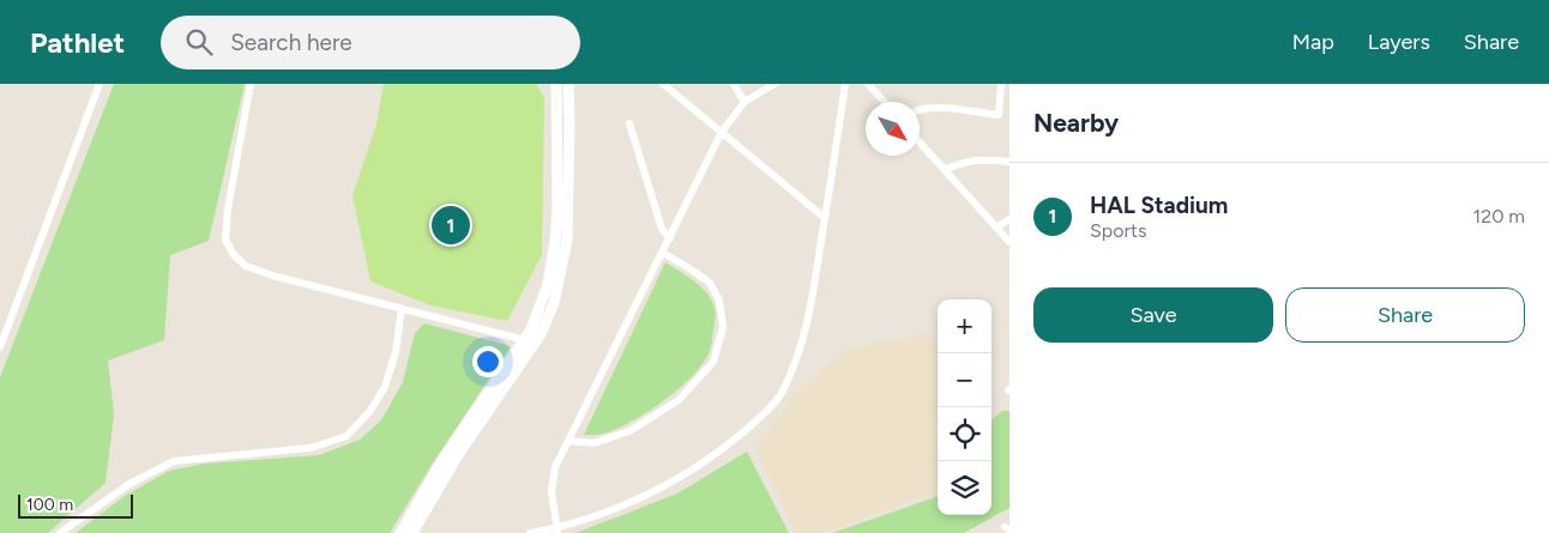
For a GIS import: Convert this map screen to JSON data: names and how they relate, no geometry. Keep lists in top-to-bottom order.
{
  "scale_bar": "100 m",
  "north": "bottom right",
  "page": {
    "header": "Pathlet",
    "search": "Search here",
    "nav": ["Map", "Layers", "Share"],
    "heading": "Nearby",
    "list": [
      {
        "mark": "1",
        "name": "HAL Stadium",
        "note": "Sports",
        "value": "120 m"
      }
    ],
    "pins": "1",
    "buttons": ["Save", "Share"],
    "map_buttons": ["+", "−"],
    "scale": "100 m"
  }
}
